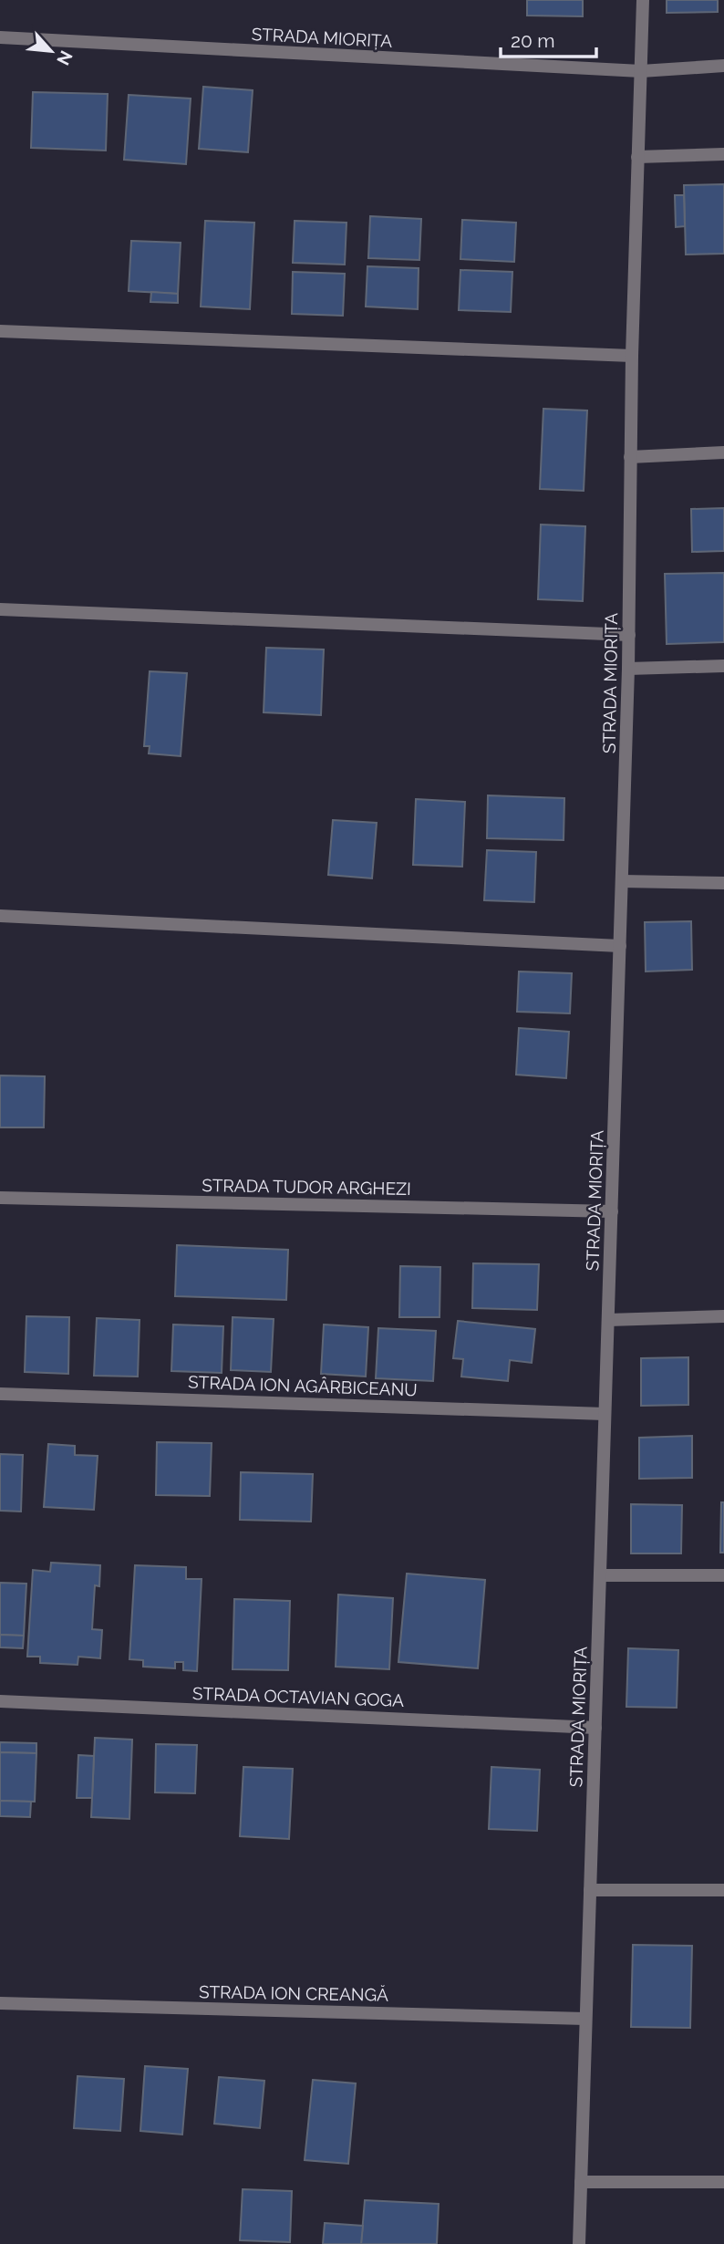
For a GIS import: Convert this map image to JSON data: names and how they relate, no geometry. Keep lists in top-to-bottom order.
{
  "streets": {
    "street": [
      "STRADA MIORIȚA",
      "STRADA TUDOR ARGHEZI",
      "STRADA ION AGÂRBICEANU",
      "STRADA OCTAVIAN GOGA",
      "STRADA ION CREANGĂ"
    ]
  },
  "crossings": [
    ["STRADA MIORIȚA", "STRADA TUDOR ARGHEZI"],
    ["STRADA MIORIȚA", "STRADA ION AGÂRBICEANU"],
    ["STRADA MIORIȚA", "STRADA OCTAVIAN GOGA"],
    ["STRADA MIORIȚA", "STRADA ION CREANGĂ"]
  ],
  "scale_bar": "20 m",
  "north": "bottom right"
}
